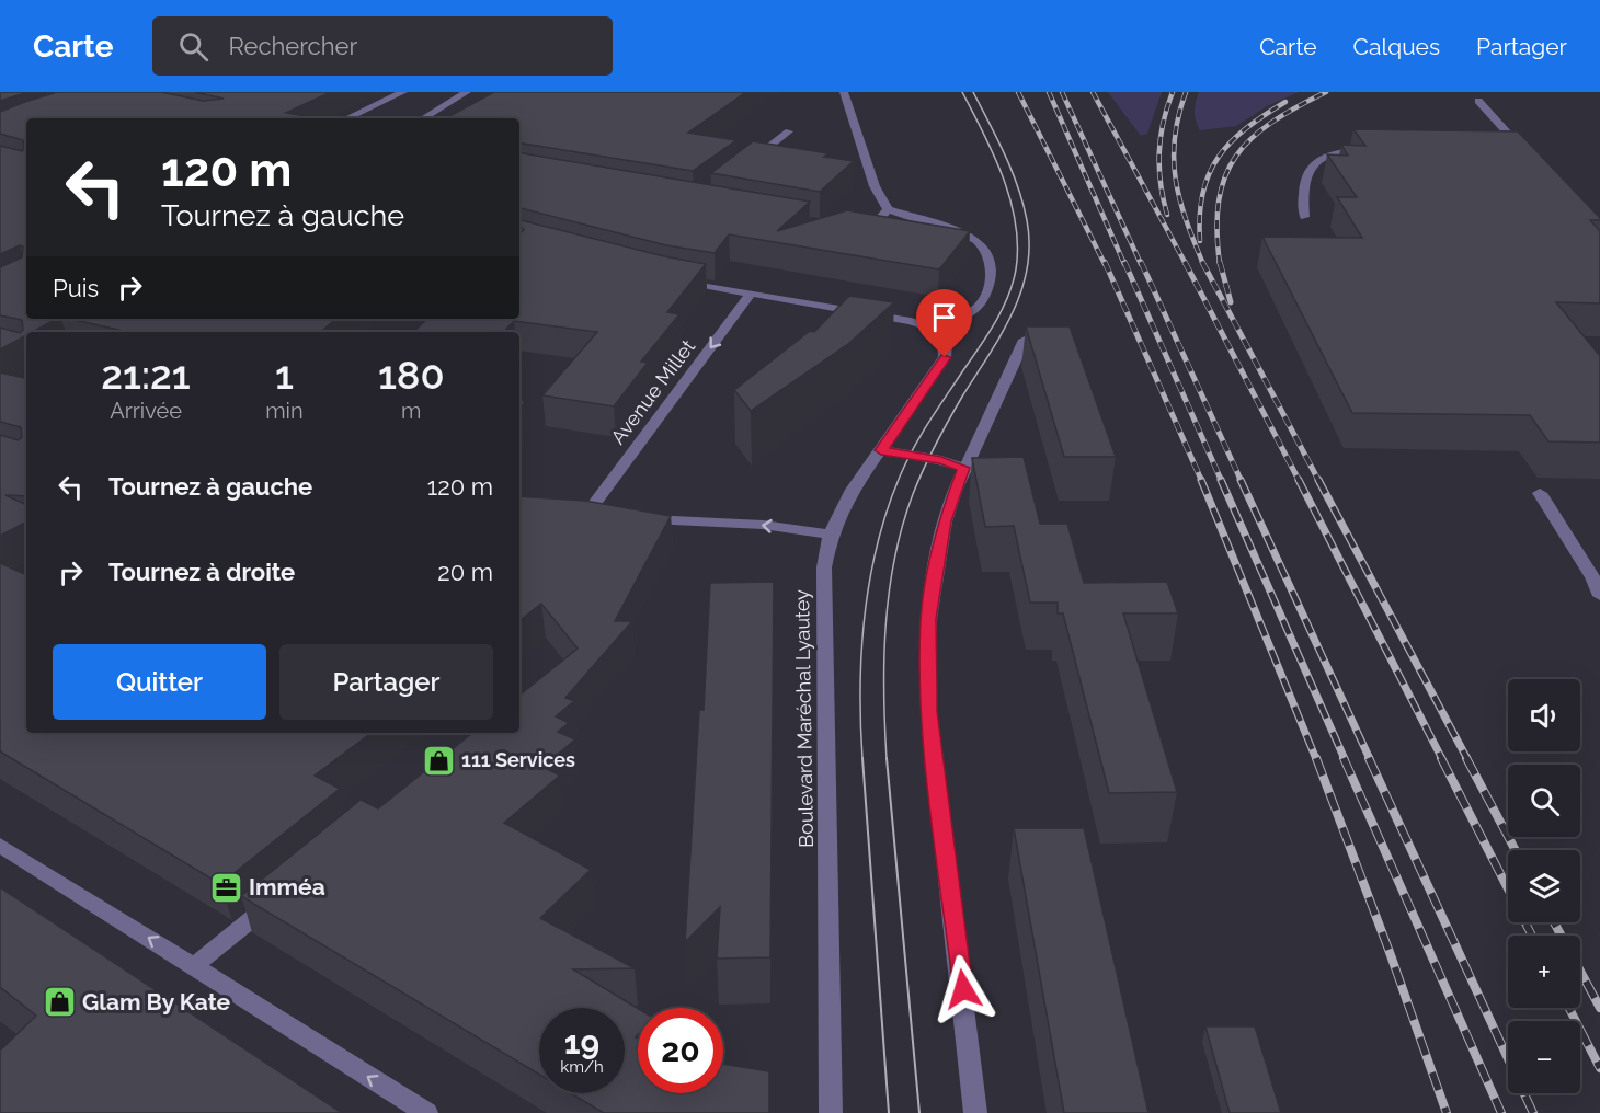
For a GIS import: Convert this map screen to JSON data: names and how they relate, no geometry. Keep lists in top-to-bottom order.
{
  "streets": {
    "street": ["Avenue Millet", "Boulevard Maréchal Lyautey"]
  },
  "one_way": ["Avenue Millet"],
  "places": {
    "shop": ["111 Services", "Glam By Kate"],
    "office": ["Imméa"]
  },
  "page": {
    "header": "Carte",
    "search": "Rechercher",
    "nav": ["Carte", "Calques", "Partager"],
    "turn": ["120 m", "Tournez à gauche"],
    "then": "Puis",
    "eta": [
      "21:21",
      "Arrivée",
      "1",
      "min",
      "180",
      "m"
    ],
    "list": [
      {
        "name": "Tournez à gauche",
        "value": "120 m"
      },
      {
        "name": "Tournez à droite",
        "value": "20 m"
      }
    ],
    "buttons": ["Quitter", "Partager"],
    "map_buttons": ["+", "−"],
    "speed": "19 km/h",
    "limit": "20"
  }
}
